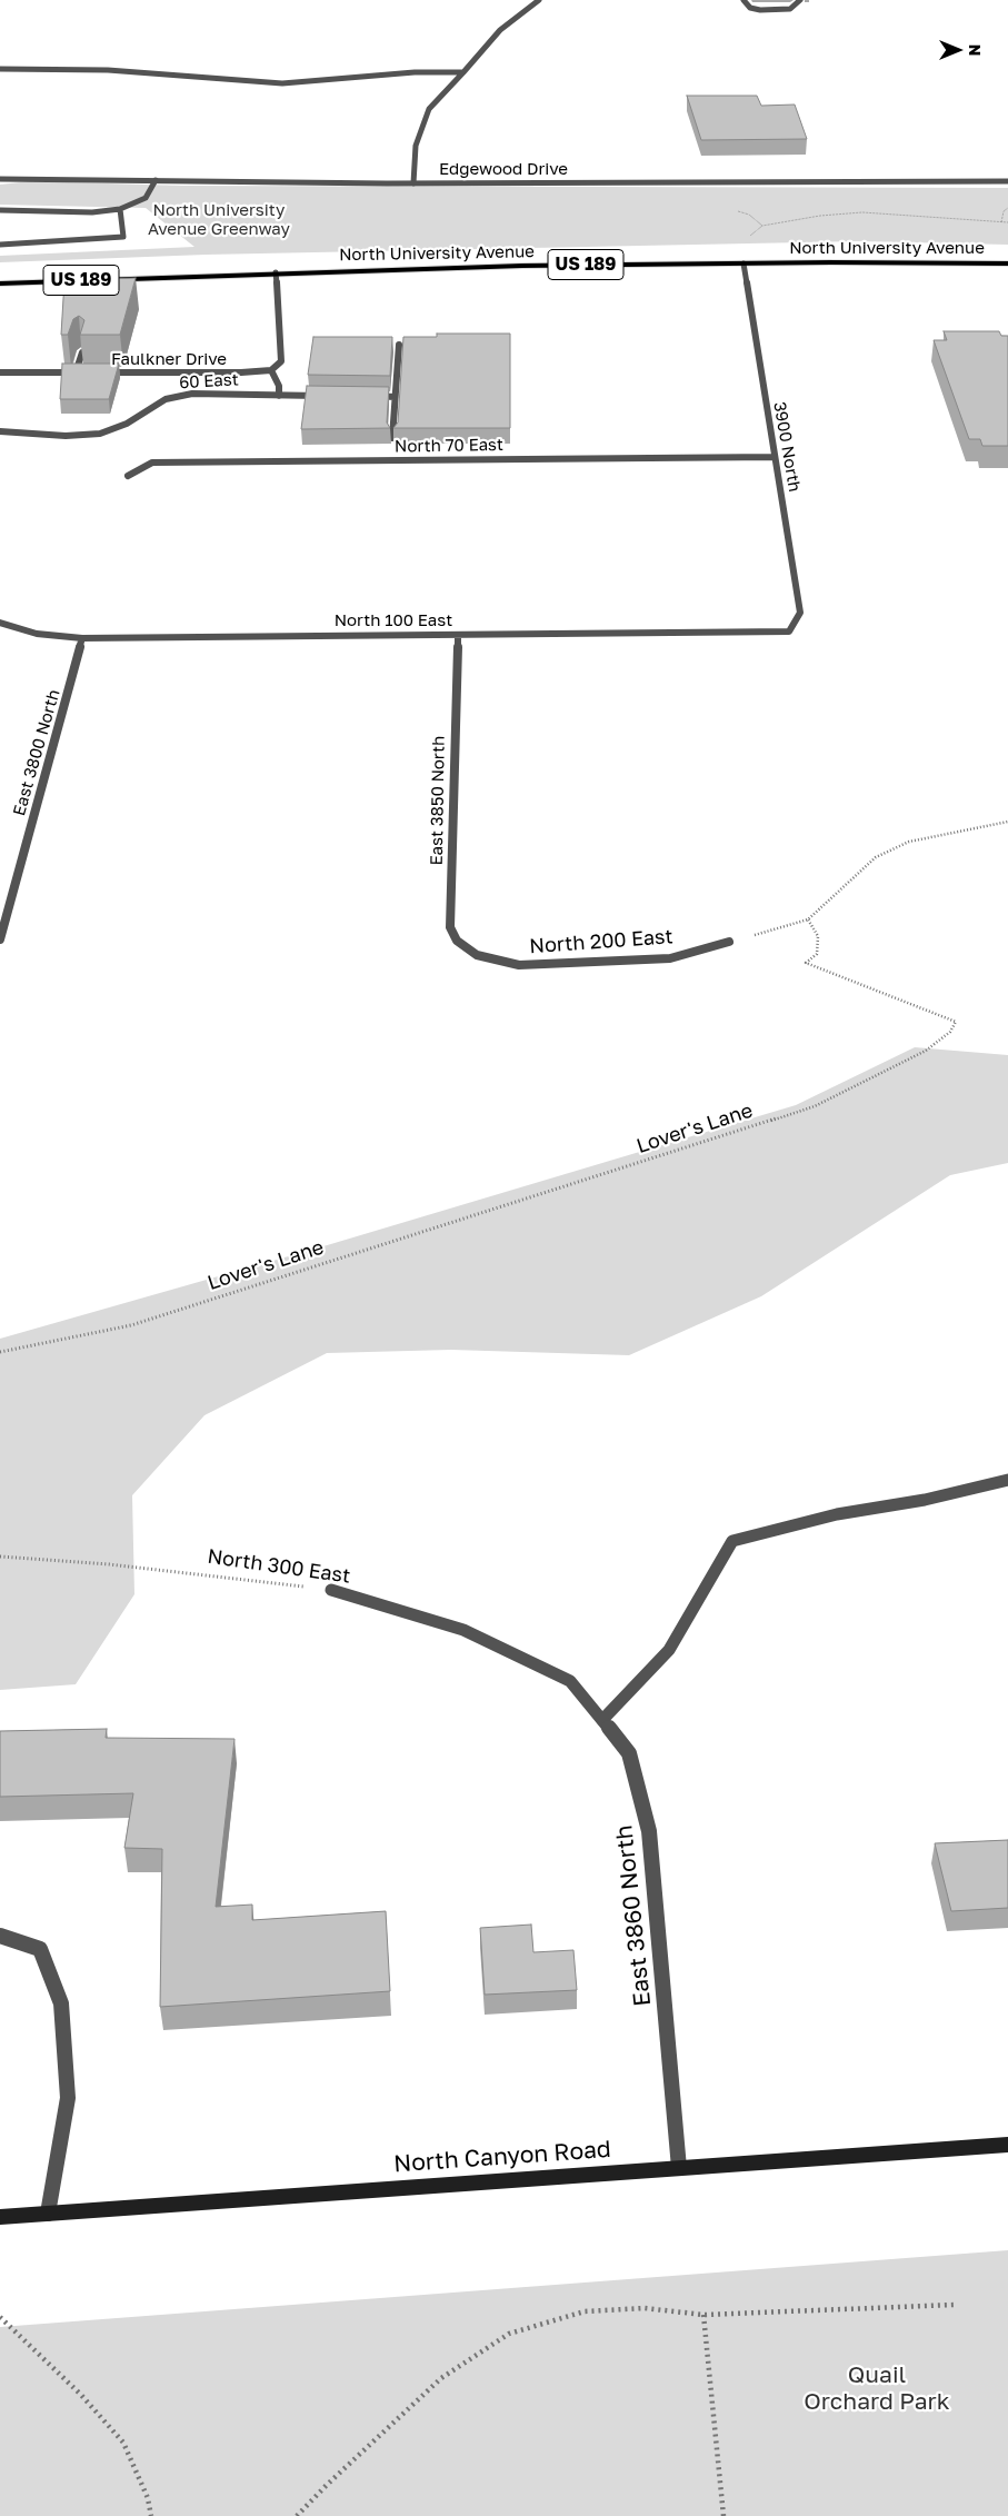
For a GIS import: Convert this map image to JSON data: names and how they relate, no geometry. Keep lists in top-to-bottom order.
{
  "streets": {
    "highway": ["North University Avenue", "US 189"],
    "main road": ["North Canyon Road"],
    "street": [
      "Edgewood Drive",
      "Faulkner Drive",
      "60 East",
      "North 70 East",
      "3900 North",
      "North 100 East",
      "East 3800 North",
      "East 3850 North",
      "North 200 East",
      "North 300 East",
      "East 3860 North"
    ],
    "path": ["Lover's Lane"]
  },
  "crossings": [
    ["North University Avenue", "3900 North"],
    ["North 70 East", "3900 North"],
    ["3900 North", "North 100 East"],
    ["North 100 East", "East 3800 North"],
    ["North 100 East", "East 3850 North"],
    ["East 3850 North", "North 200 East"],
    ["North 300 East", "East 3860 North"],
    ["East 3860 North", "North Canyon Road"]
  ],
  "parks": ["North University Avenue Greenway", "Quail Orchard Park"],
  "north": "right"
}
